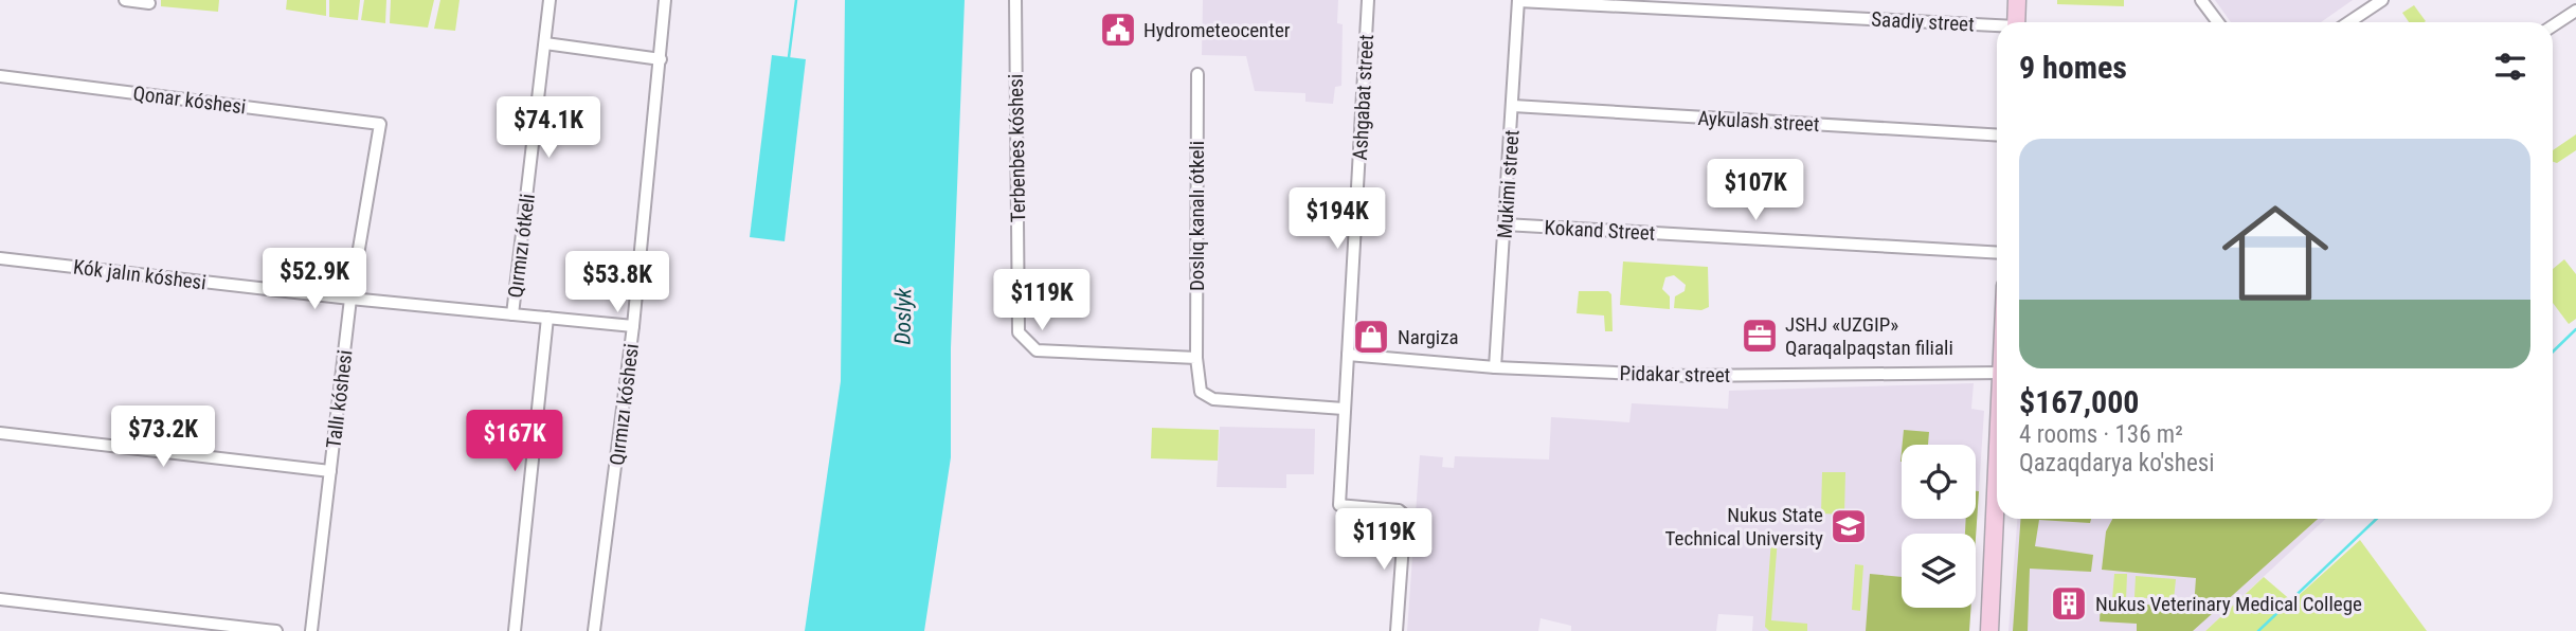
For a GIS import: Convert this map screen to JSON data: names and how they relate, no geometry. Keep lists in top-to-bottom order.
{
  "streets": {
    "street": [
      "Saadiy street",
      "Ashgabat street",
      "Qonar kóshesi",
      "Aykulash street",
      "Terbenbes kóshesi",
      "Mukimi street",
      "Doslıq kanalı ótkeli",
      "Kokand Street",
      "Qırmızı ótkeli",
      "Kók jalın kóshesi",
      "Pidakar street",
      "Tallı kóshesi",
      "Qırmızı kóshesi"
    ]
  },
  "crossings": [
    ["Saadiy street", "Mukimi street"],
    ["Ashgabat street", "Pidakar street"],
    ["Qonar kóshesi", "Tallı kóshesi"],
    ["Aykulash street", "Mukimi street"],
    ["Terbenbes kóshesi", "Doslıq kanalı ótkeli"],
    ["Mukimi street", "Kokand Street"],
    ["Mukimi street", "Pidakar street"],
    ["Qırmızı ótkeli", "Kók jalın kóshesi"],
    ["Kók jalın kóshesi", "Tallı kóshesi"],
    ["Kók jalın kóshesi", "Qırmızı kóshesi"]
  ],
  "water": ["Doslyk"],
  "places": {
    "public building": ["Hydrometeocenter"],
    "office": ["JSHJ «UZGIP» Qaraqalpaqstan filiali"],
    "shop": ["Nargiza"],
    "school or university": ["Nukus State Technical University"],
    "building": ["Nukus Veterinary Medical College"]
  },
  "page": {
    "heading": "9 homes",
    "price": [
      "$74.1K",
      "$107K",
      "$194K",
      "$52.9K",
      "$53.8K",
      "$119K",
      "$73.2K",
      "$167K",
      "$119K"
    ],
    "list": [
      {
        "name": "$167,000",
        "note": "4 rooms · 136 m² · Qazaqdarya ko'shesi"
      }
    ]
  }
}
